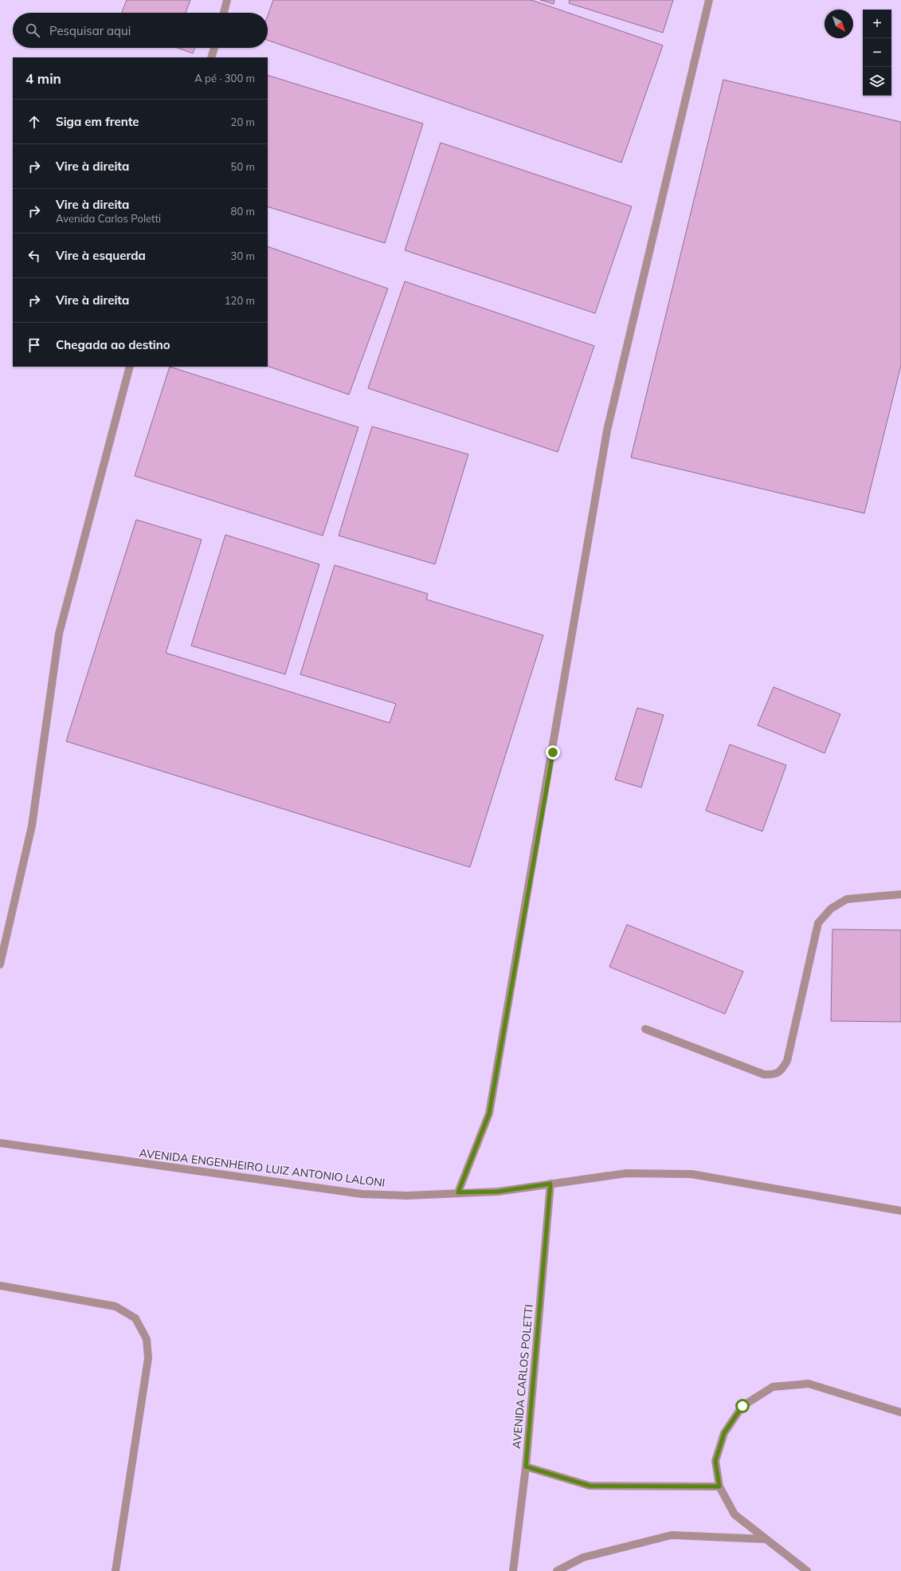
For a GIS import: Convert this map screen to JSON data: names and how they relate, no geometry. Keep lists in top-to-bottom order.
{
  "streets": {
    "street": ["AVENIDA ENGENHEIRO LUIZ ANTONIO LALONI", "AVENIDA CARLOS POLETTI"]
  },
  "crossings": [
    ["AVENIDA ENGENHEIRO LUIZ ANTONIO LALONI", "AVENIDA CARLOS POLETTI"]
  ],
  "north": "bottom right",
  "page": {
    "map_buttons": ["+", "−"],
    "search": "Pesquisar aqui",
    "heading": ["4 min", "A pé · 300 m"],
    "list": [
      ["Siga em frente", "20 m"],
      ["Vire à direita", "50 m"],
      ["Vire à direita", "Avenida Carlos Poletti", "80 m"],
      ["Vire à esquerda", "30 m"],
      ["Vire à direita", "120 m"],
      "Chegada ao destino"
    ]
  }
}
